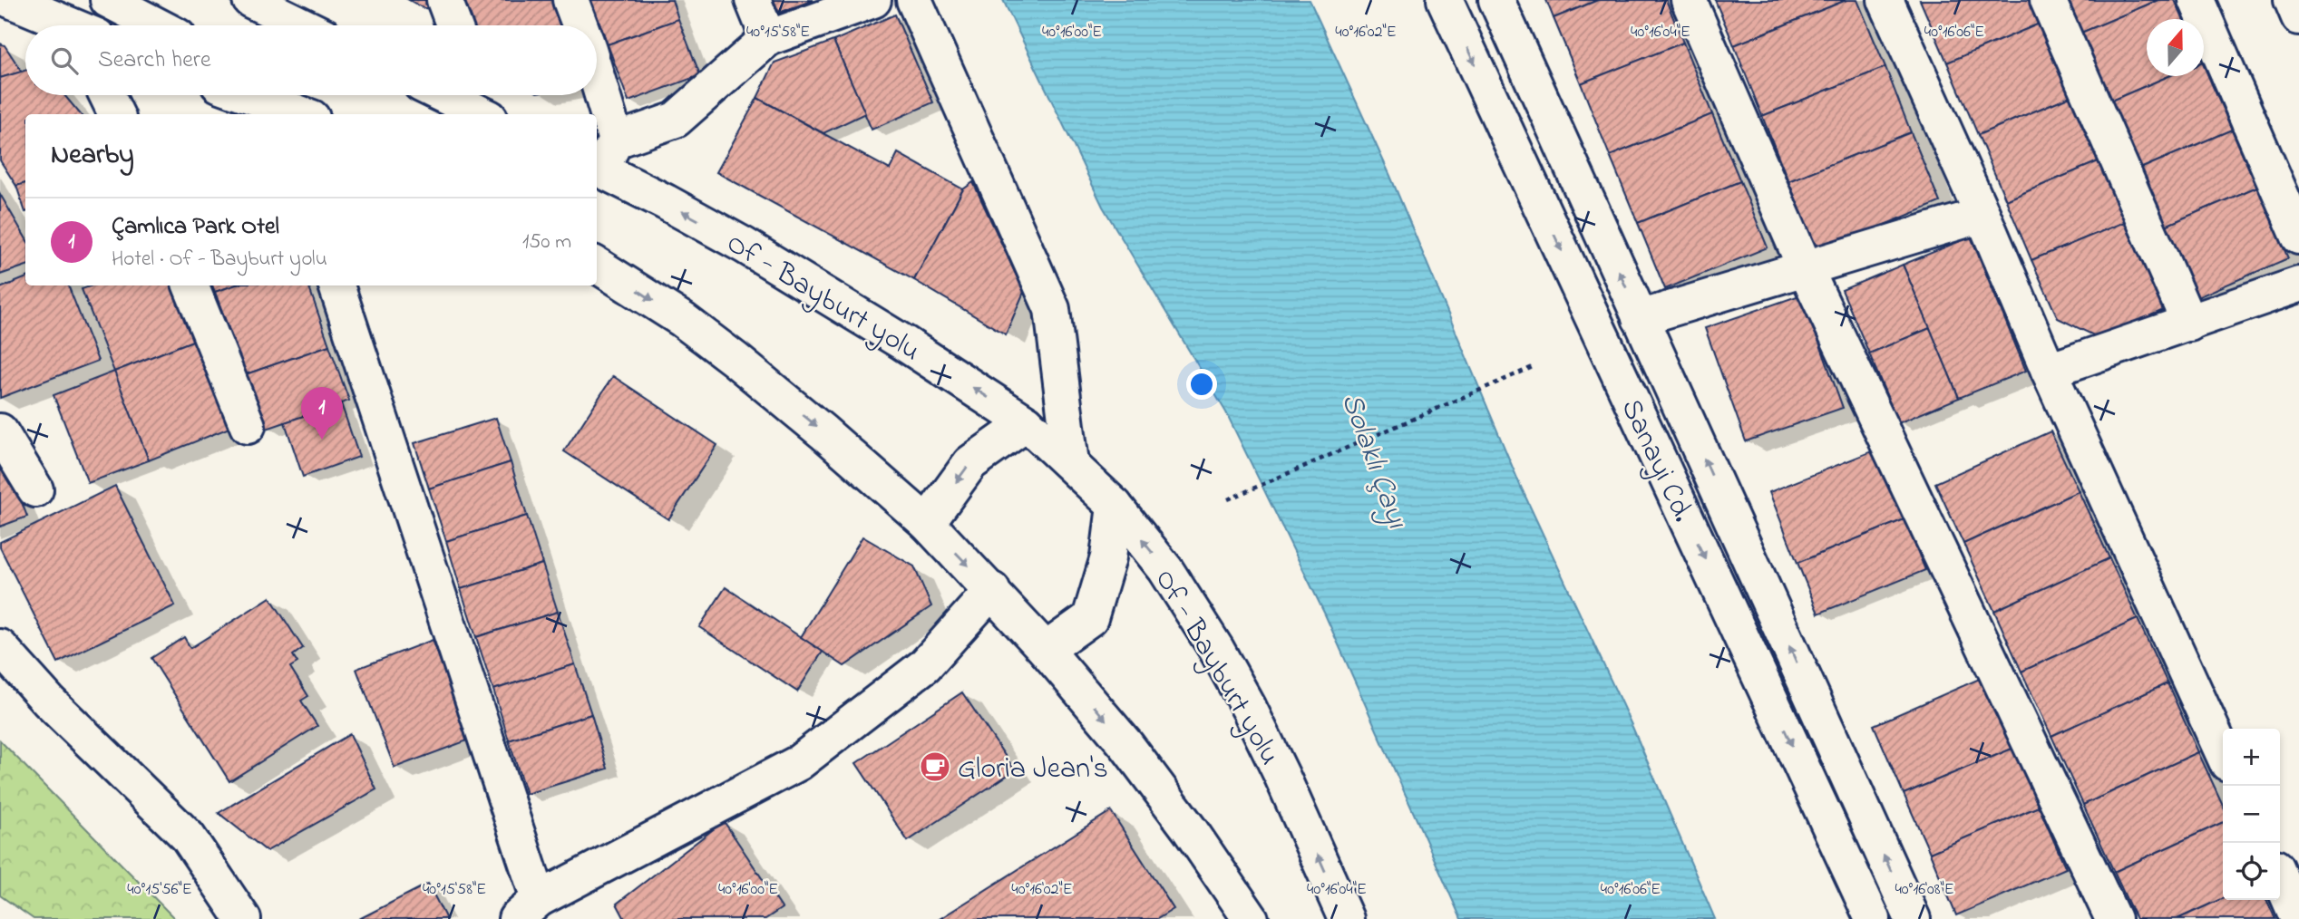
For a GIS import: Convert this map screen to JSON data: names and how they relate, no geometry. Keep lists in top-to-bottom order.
{
  "streets": {
    "main road": ["Of - Bayburt yolu", "Sanayi Cd."]
  },
  "water": ["Solaklı Çayı"],
  "places": {
    "cafe": ["Gloria Jean's"]
  },
  "north": "top",
  "page": {
    "search": "Search here",
    "heading": "Nearby",
    "list": [
      {
        "mark": "1",
        "name": "Çamlıca Park Otel",
        "note": "Hotel · Of - Bayburt yolu",
        "value": "150 m"
      }
    ],
    "pins": "1",
    "map_buttons": ["+", "−"]
  },
  "coordinates": [
    "40°15'58\"E",
    "40°16'00\"E",
    "40°16'04\"E",
    "40°16'06\"E",
    "40°16'02\"E",
    "40°15'56\"E",
    "40°16'08\"E"
  ]
}
